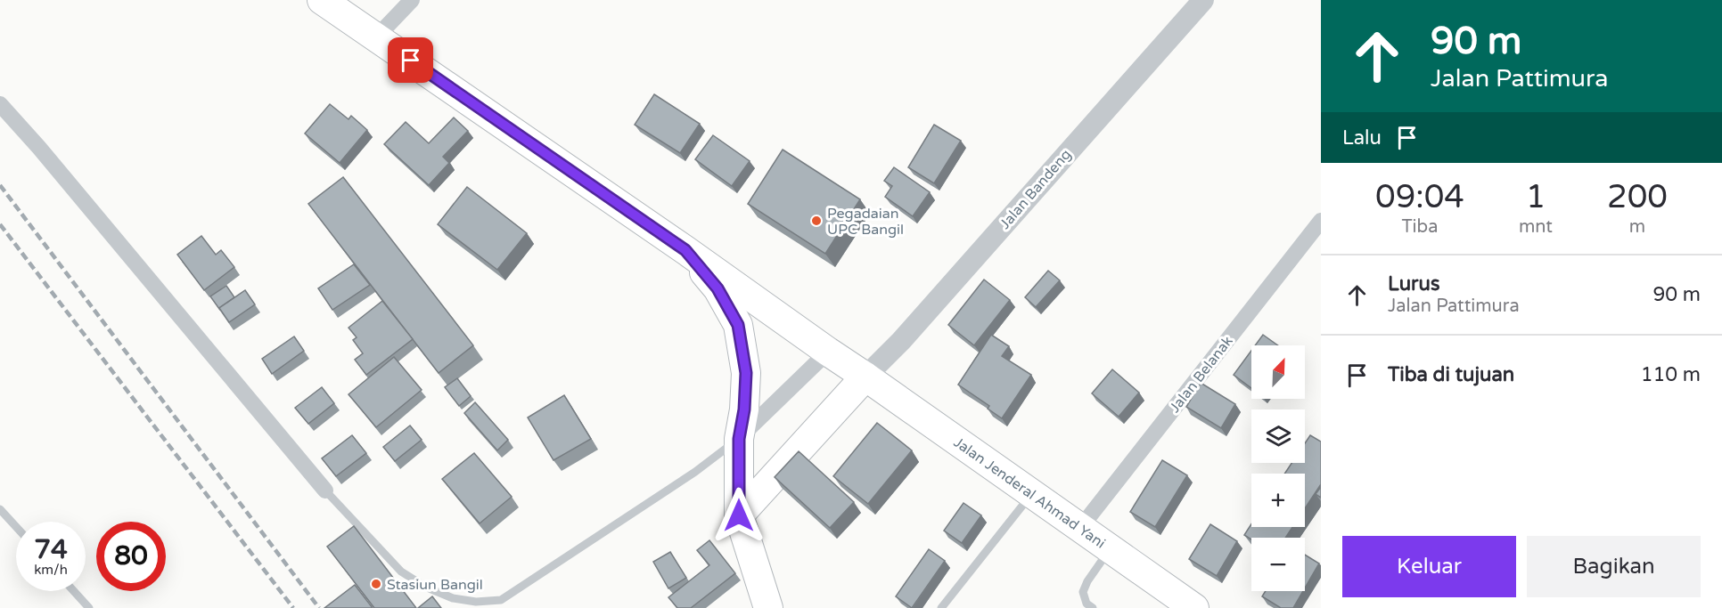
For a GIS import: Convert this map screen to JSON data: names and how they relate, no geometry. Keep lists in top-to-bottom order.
{
  "streets": {
    "highway": ["Jalan Jenderal Ahmad Yani"],
    "street": ["Jalan Bandeng", "Jalan Belanak"]
  },
  "crossings": [
    ["Jalan Bandeng", "Jalan Jenderal Ahmad Yani"],
    ["Jalan Belanak", "Jalan Jenderal Ahmad Yani"]
  ],
  "places": ["Pegadaian UPC Bangil", "Stasiun Bangil"],
  "north": "top right",
  "page": {
    "turn": ["90 m", "Jalan Pattimura"],
    "then": "Lalu",
    "eta": [
      "09:04",
      "Tiba",
      "1",
      "mnt",
      "200",
      "m"
    ],
    "list": [
      {
        "name": "Lurus",
        "note": "Jalan Pattimura",
        "value": "90 m"
      },
      {
        "name": "Tiba di tujuan",
        "value": "110 m"
      }
    ],
    "map_buttons": ["+", "−"],
    "speed": "74 km/h",
    "limit": "80",
    "buttons": ["Keluar", "Bagikan"]
  }
}
